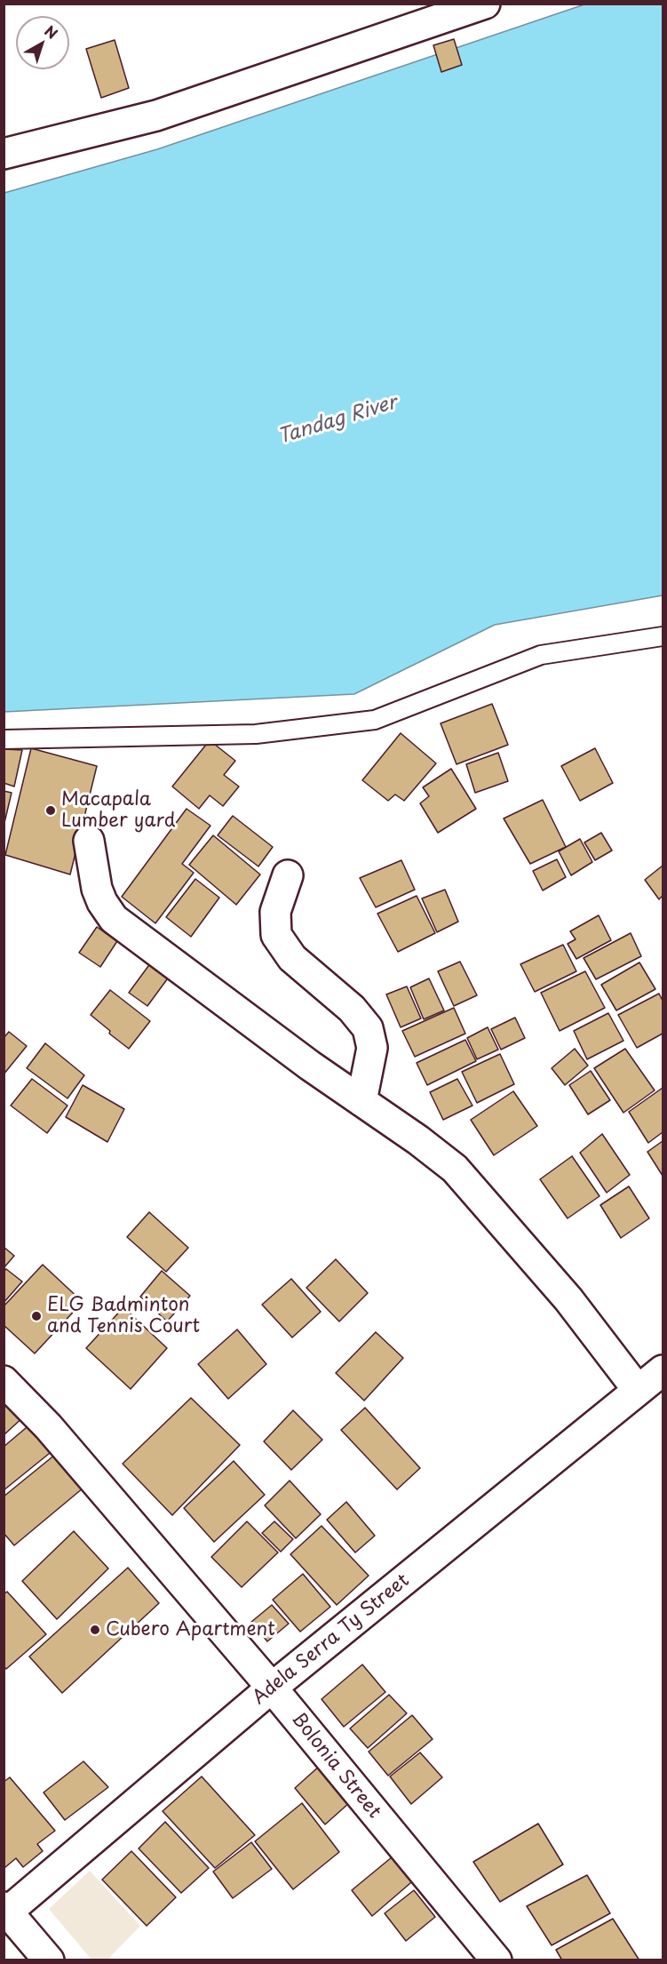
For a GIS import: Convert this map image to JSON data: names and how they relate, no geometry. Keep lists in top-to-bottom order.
{
  "streets": {
    "street": ["Adela Serra Ty Street", "Bolonia Street"]
  },
  "crossings": [
    ["Adela Serra Ty Street", "Bolonia Street"]
  ],
  "water": ["Tandag River"],
  "places": ["Macapala Lumber yard", "ELG Badminton and Tennis Court", "Cubero Apartment"],
  "north": "top right"
}
